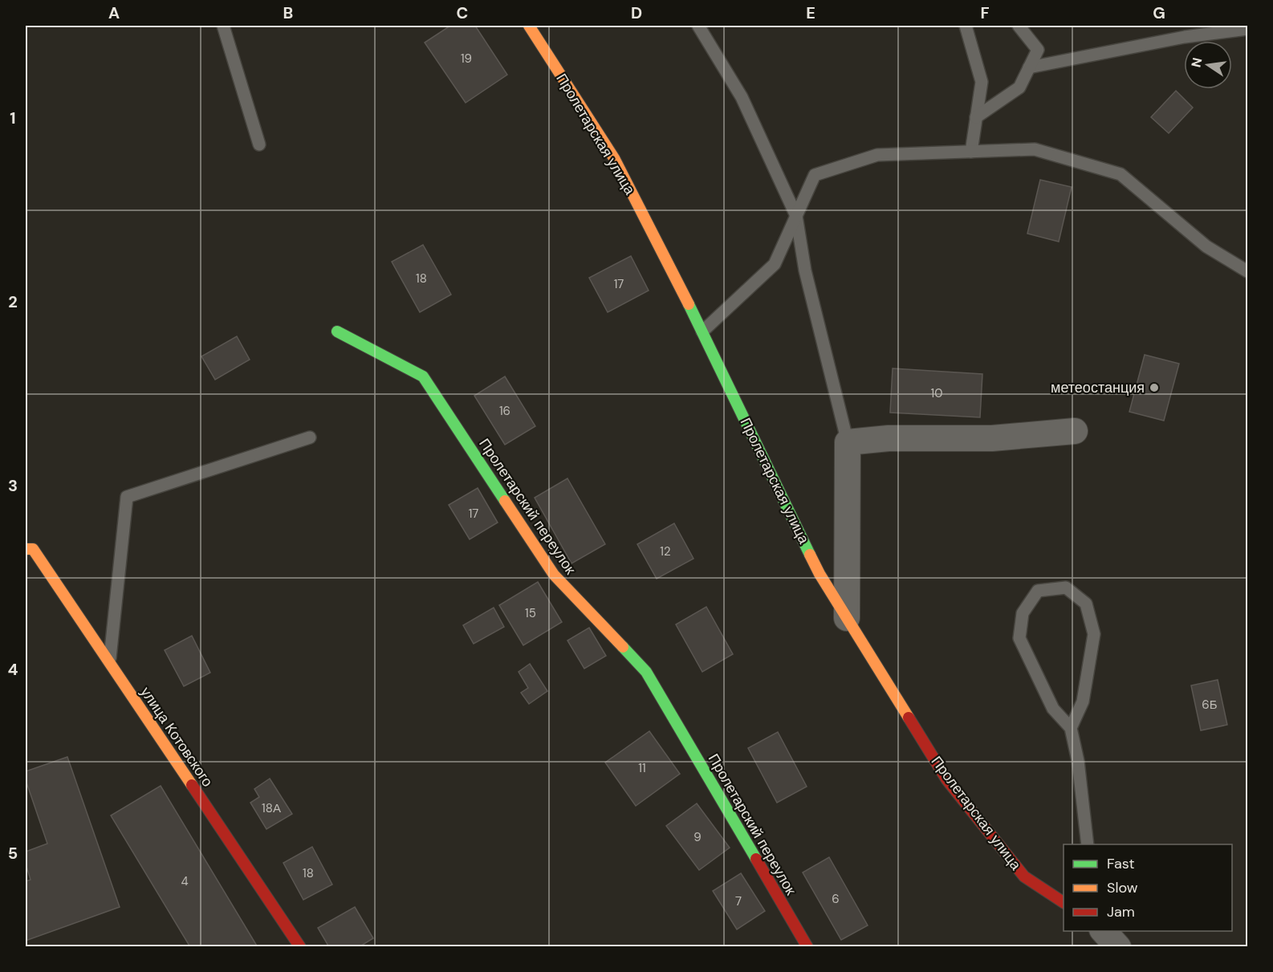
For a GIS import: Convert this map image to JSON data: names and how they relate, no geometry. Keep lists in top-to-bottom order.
{
  "streets": {
    "street": ["Пролетарская улица", "Пролетарский переулок", "улица Котовского"]
  },
  "places": ["метеостанция"],
  "house_numbers": [
    "19",
    "18",
    "17",
    "10",
    "16",
    "17",
    "12",
    "15",
    "6Б",
    "11",
    "18А",
    "9",
    "18",
    "4",
    "6",
    "7"
  ],
  "legend": ["Fast", "Slow", "Jam"],
  "north": "left",
  "grid": {
    "columns": [
      "A",
      "B",
      "C",
      "D",
      "E",
      "F",
      "G"
    ],
    "rows": [
      "1",
      "2",
      "3",
      "4",
      "5"
    ]
  }
}
